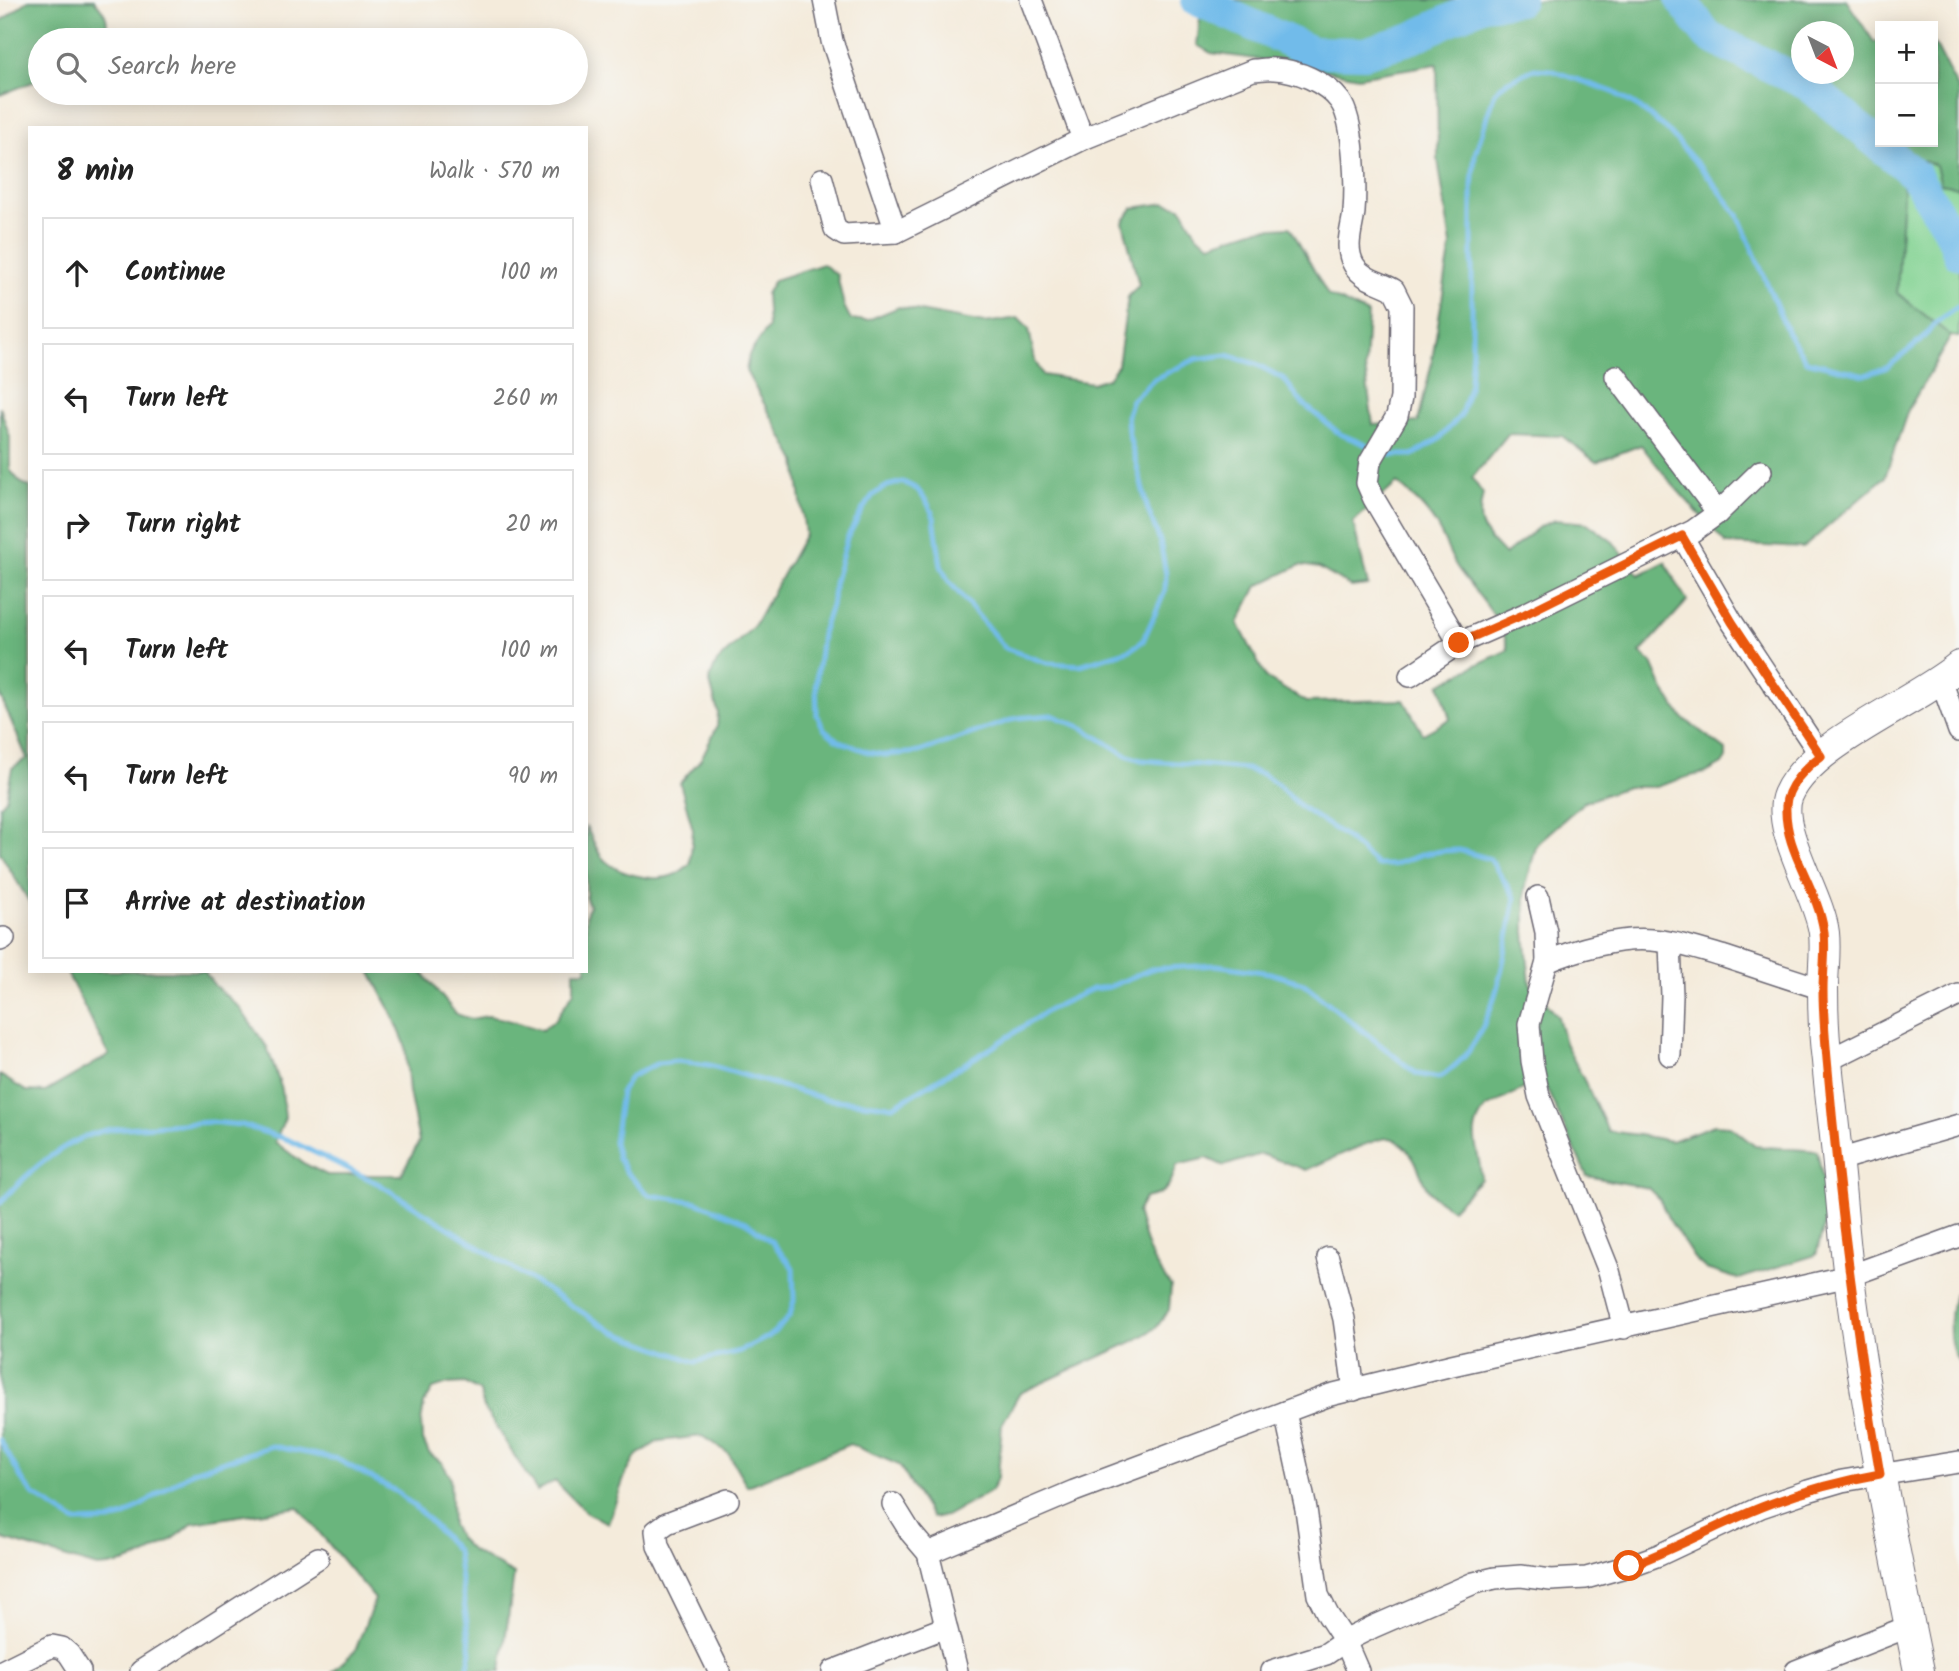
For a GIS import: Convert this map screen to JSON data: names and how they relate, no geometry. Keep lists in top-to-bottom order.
{
  "north": "bottom right",
  "page": {
    "map_buttons": ["+", "−"],
    "search": "Search here",
    "heading": ["8 min", "Walk · 570 m"],
    "list": [
      ["Continue", "100 m"],
      ["Turn left", "260 m"],
      ["Turn right", "20 m"],
      ["Turn left", "100 m"],
      ["Turn left", "90 m"],
      "Arrive at destination"
    ]
  }
}
